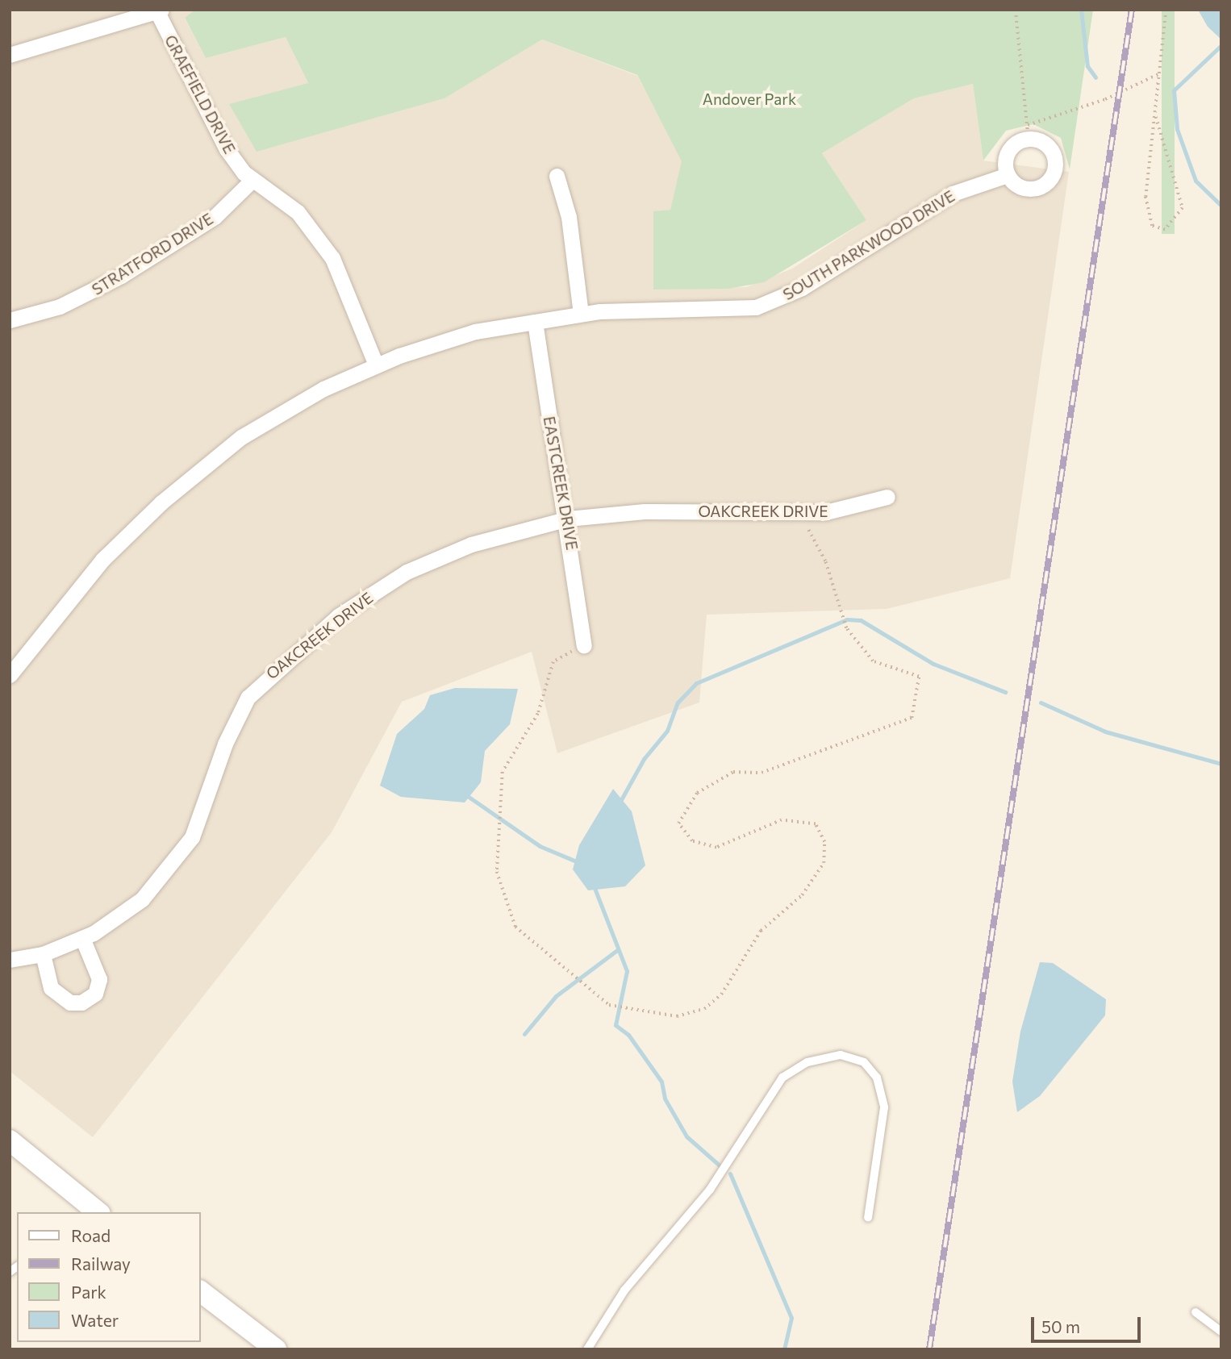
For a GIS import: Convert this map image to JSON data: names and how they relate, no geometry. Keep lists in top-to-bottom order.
{
  "streets": {
    "street": [
      "GRAEFIELD DRIVE",
      "SOUTH PARKWOOD DRIVE",
      "STRATFORD DRIVE",
      "EASTCREEK DRIVE",
      "OAKCREEK DRIVE"
    ]
  },
  "crossings": [
    ["GRAEFIELD DRIVE", "SOUTH PARKWOOD DRIVE"],
    ["GRAEFIELD DRIVE", "STRATFORD DRIVE"],
    ["SOUTH PARKWOOD DRIVE", "EASTCREEK DRIVE"],
    ["EASTCREEK DRIVE", "OAKCREEK DRIVE"]
  ],
  "parks": ["Andover Park"],
  "legend": [
    "Road",
    "Railway",
    "Park",
    "Water"
  ],
  "scale_bar": "50 m"
}
